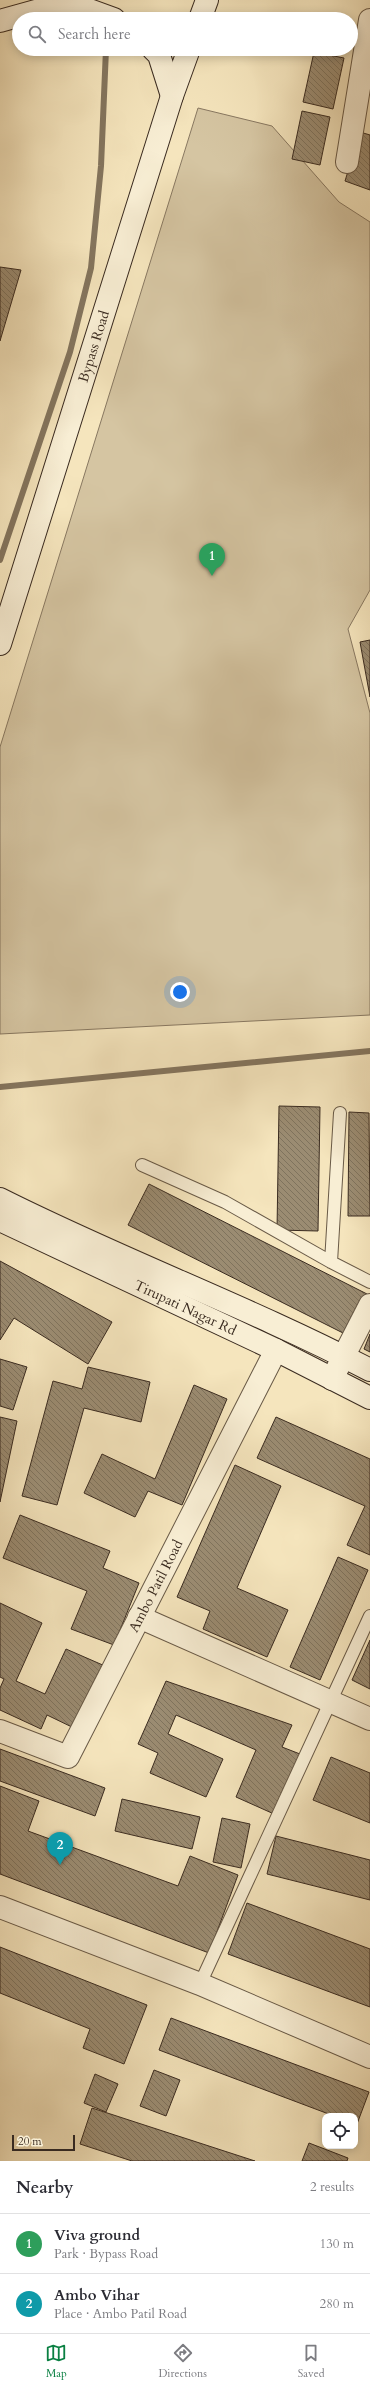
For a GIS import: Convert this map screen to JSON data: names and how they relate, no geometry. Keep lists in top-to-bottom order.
{
  "streets": {
    "street": ["Bypass Road", "Tirupati Nagar Rd", "Ambo Patil Road"]
  },
  "crossings": [
    ["Tirupati Nagar Rd", "Ambo Patil Road"]
  ],
  "scale_bar": "20 m",
  "page": {
    "search": "Search here",
    "pins": ["1", "2"],
    "scale": "20 m",
    "heading": ["Nearby", "2 results"],
    "list": [
      {
        "mark": "1",
        "name": "Viva ground",
        "note": "Park · Bypass Road",
        "value": "130 m"
      },
      {
        "mark": "2",
        "name": "Ambo Vihar",
        "note": "Place · Ambo Patil Road",
        "value": "280 m"
      }
    ],
    "nav": ["Map", "Directions", "Saved"]
  }
}
